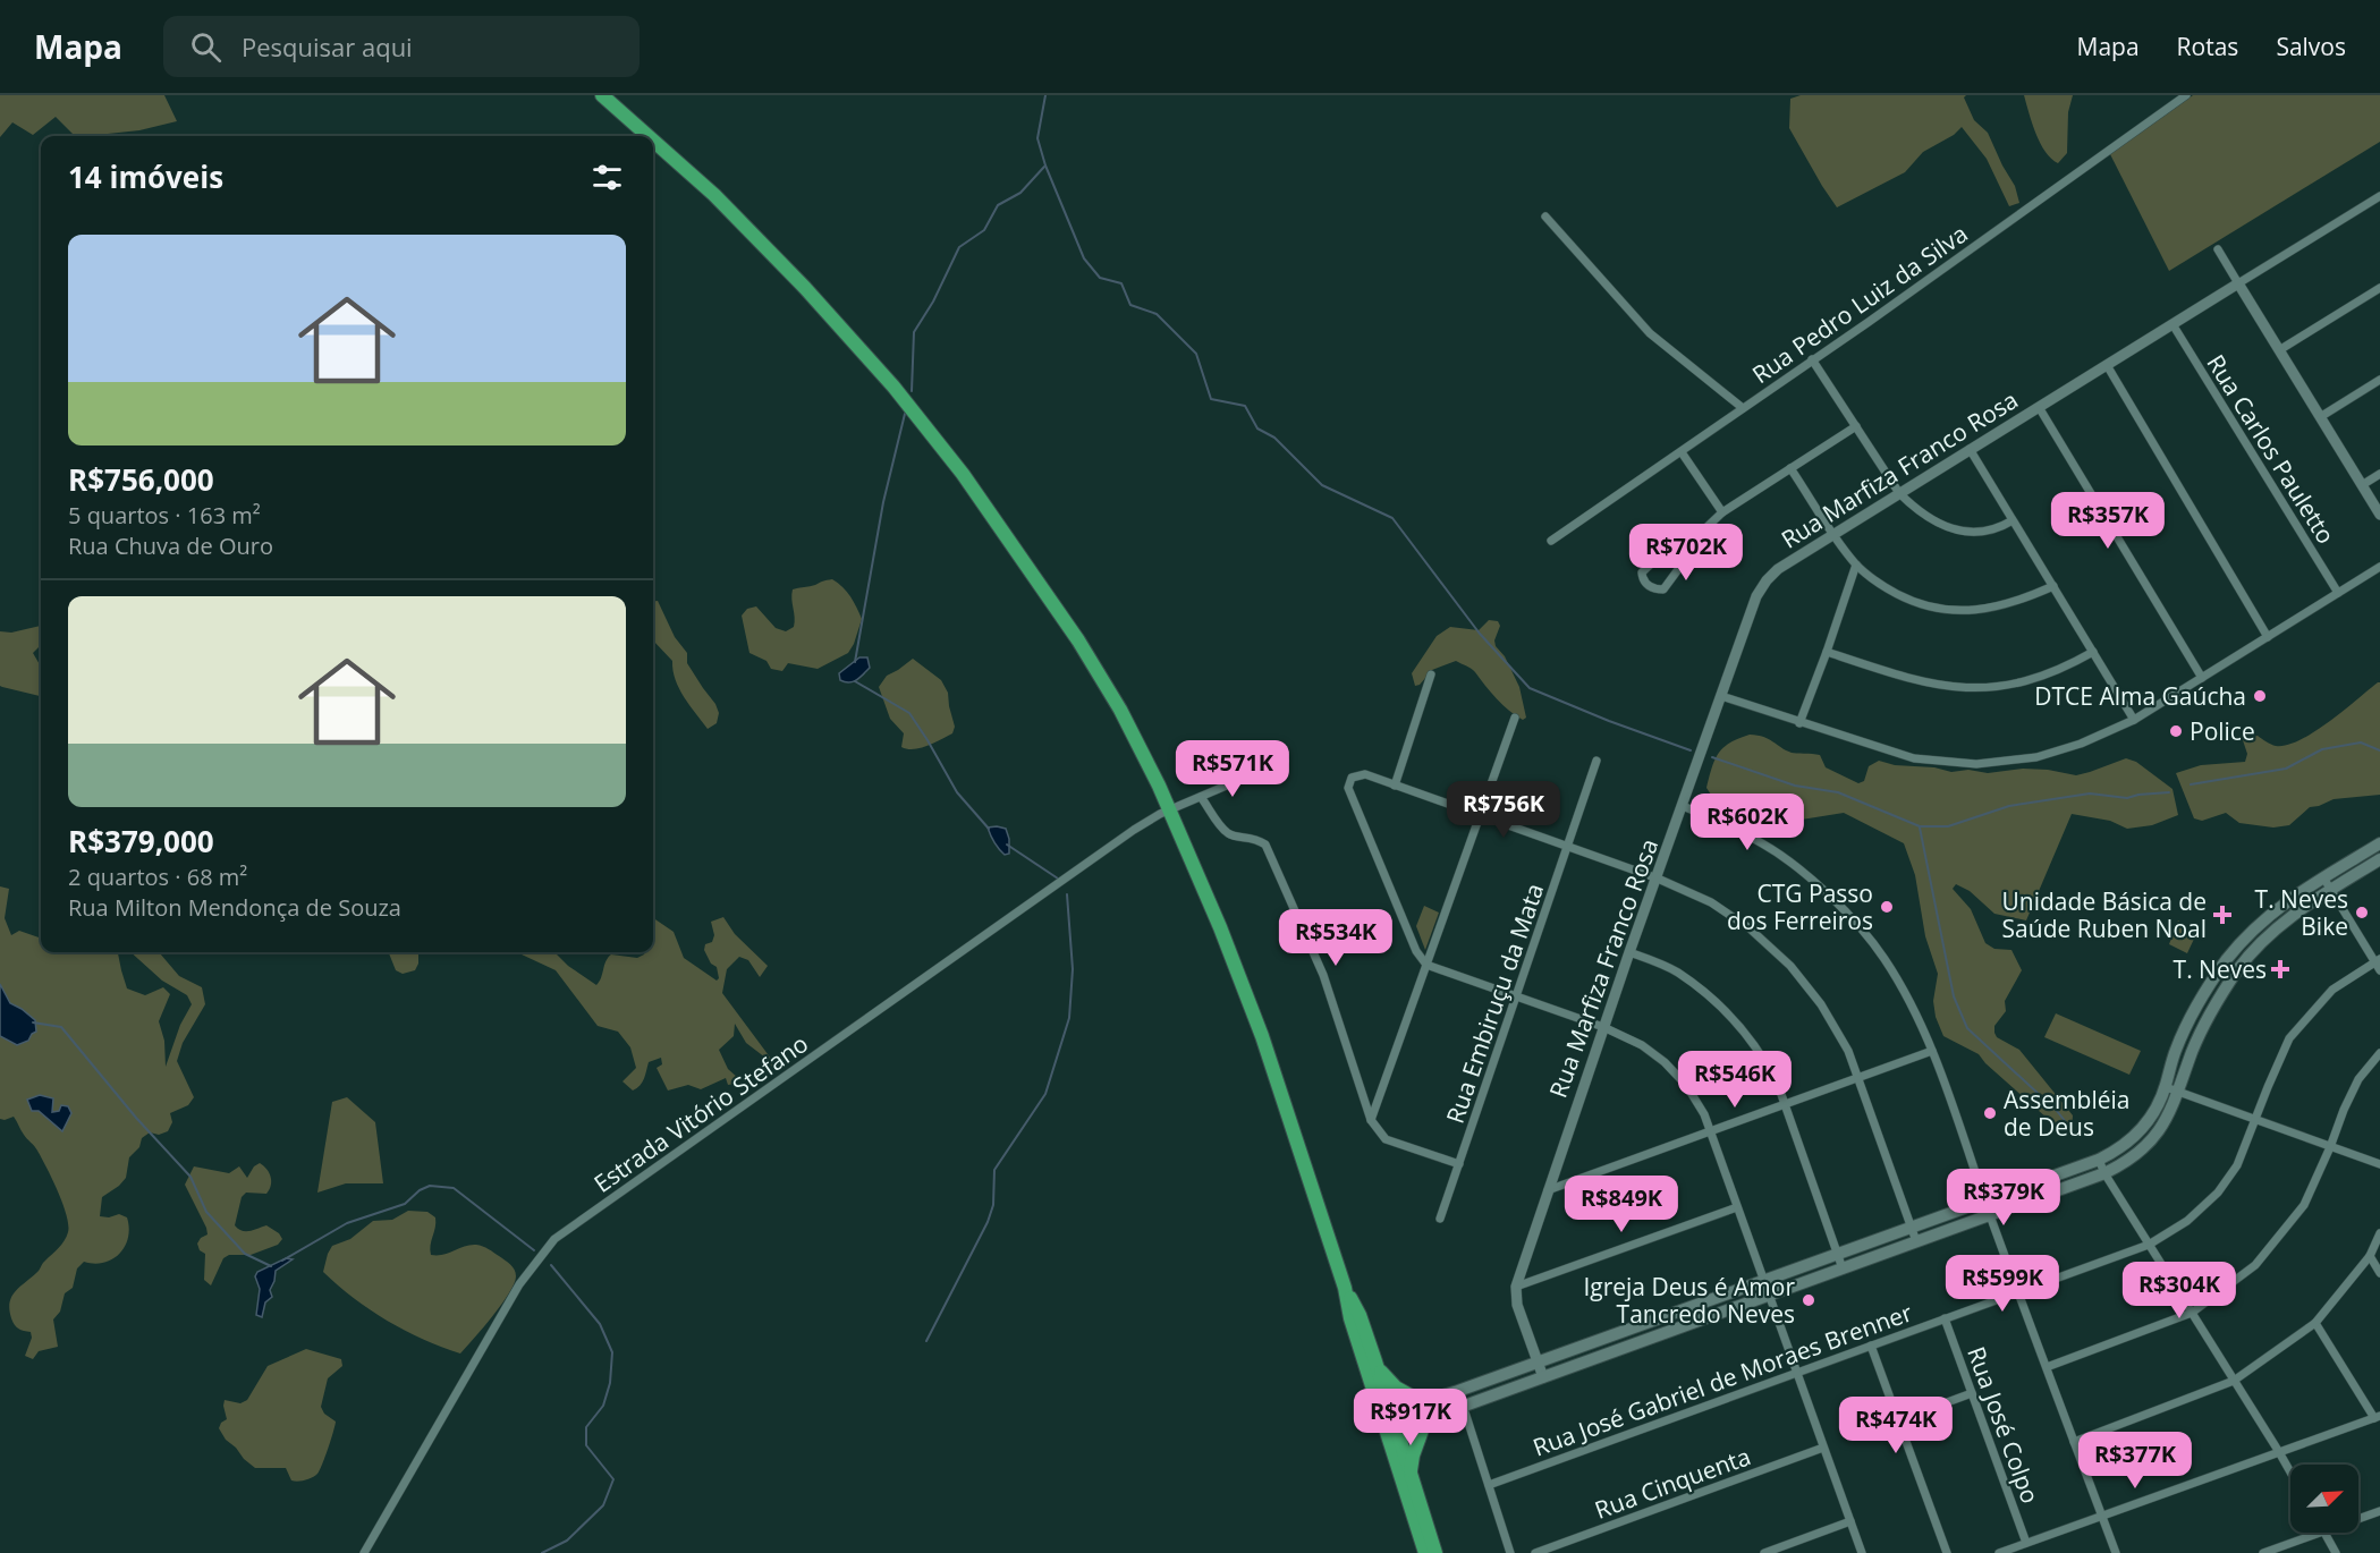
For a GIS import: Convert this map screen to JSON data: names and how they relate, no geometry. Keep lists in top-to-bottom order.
{
  "streets": {
    "street": [
      "Rua Pedro Luiz da Silva",
      "Rua Carlos Pauletto",
      "Rua Marfiza Franco Rosa",
      "Rua Embiruçu da Mata",
      "Estrada Vitório Stefano",
      "Rua José Gabriel de Moraes Brenner",
      "Rua José Colpo",
      "Rua Cinquenta"
    ]
  },
  "crossings": [
    ["Rua Carlos Pauletto", "Rua Marfiza Franco Rosa"],
    ["Rua José Gabriel de Moraes Brenner", "Rua José Colpo"]
  ],
  "places": {
    "other": [
      "DTCE Alma Gaúcha",
      "Police",
      "CTG Passo dos Ferreiros",
      "T. Neves Bike",
      "Assembléia de Deus",
      "Igreja Deus é Amor Tancredo Neves"
    ],
    "health": ["Unidade Básica de Saúde Ruben Noal", "T. Neves"]
  },
  "north": "top right",
  "page": {
    "header": "Mapa",
    "search": "Pesquisar aqui",
    "nav": ["Mapa", "Rotas", "Salvos"],
    "heading": "14 imóveis",
    "list": [
      {
        "name": "R$756,000",
        "note": "5 quartos · 163 m² · Rua Chuva de Ouro"
      },
      {
        "name": "R$379,000",
        "note": "2 quartos · 68 m² · Rua Milton Mendonça de Souza"
      }
    ],
    "price": [
      "R$357K",
      "R$702K",
      "R$571K",
      "R$756K",
      "R$602K",
      "R$534K",
      "R$546K",
      "R$379K",
      "R$849K",
      "R$599K",
      "R$304K",
      "R$917K",
      "R$474K",
      "R$377K"
    ]
  }
}
